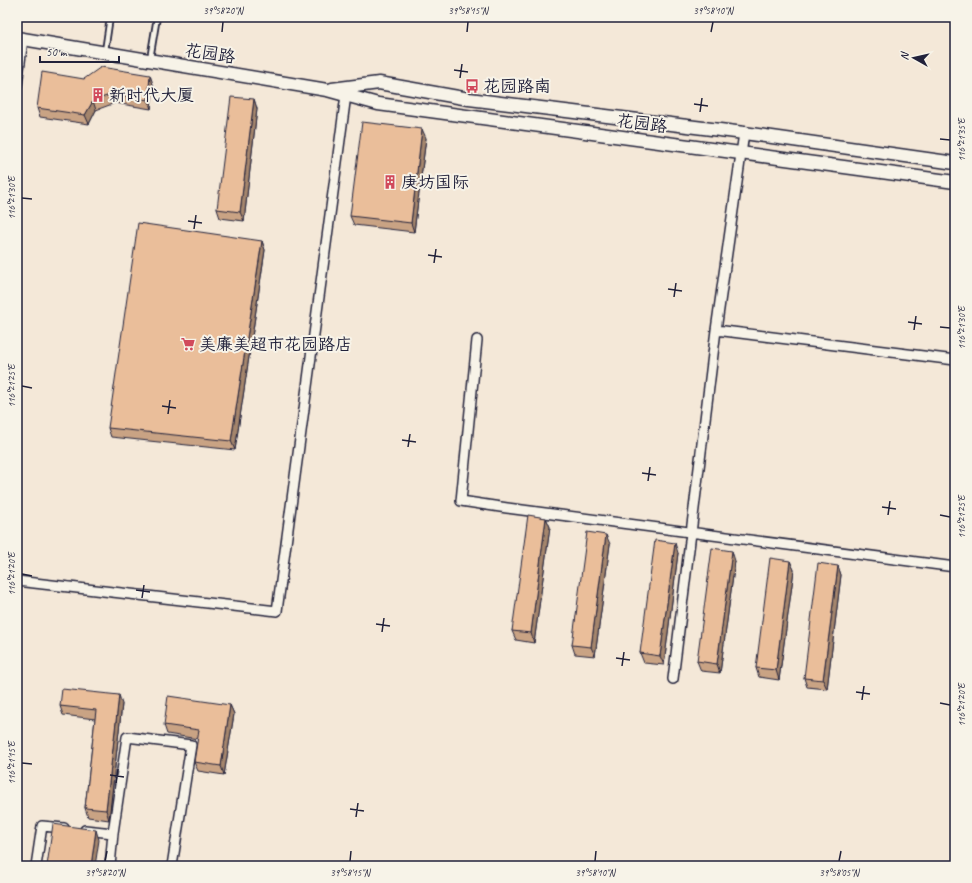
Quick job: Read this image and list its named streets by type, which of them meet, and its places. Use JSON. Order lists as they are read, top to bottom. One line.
{"streets":{"street":["花园路"]},"places":{"bus stop":["花园路南"],"building":["新时代大厦","庚坊国际"],"supermarket":["美廉美超市花园路店"]},"scale_bar":"50 m","north":"left","coordinates":["39°58'20\"N","39°58'15\"N","39°58'10\"N","116°21'35\"E","116°21'30\"E","116°21'25\"E","116°21'20\"E","116°21'15\"E","39°58'05\"N"]}
